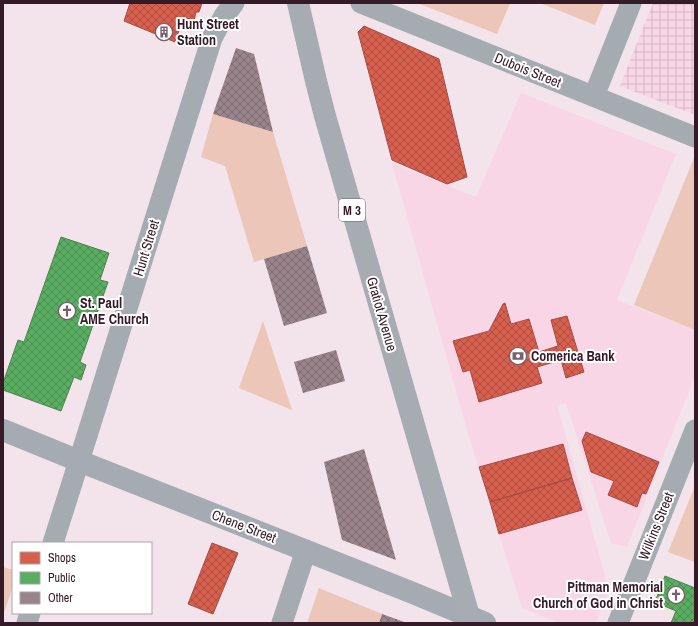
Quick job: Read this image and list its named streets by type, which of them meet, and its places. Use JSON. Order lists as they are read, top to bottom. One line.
{"streets":{"main road":["M 3","Gratiot Avenue"],"street":["Dubois Street","Hunt Street","Chene Street","Wilkins Street"]},"crossings":[["Hunt Street","Chene Street"],["Gratiot Avenue","Chene Street"]],"places":{"building":["Hunt Street Station"],"church":["St. Paul AME Church","Pittman Memorial Church of God in Christ"],"bank":["Comerica Bank"]},"legend":["Shops","Public","Other"]}
